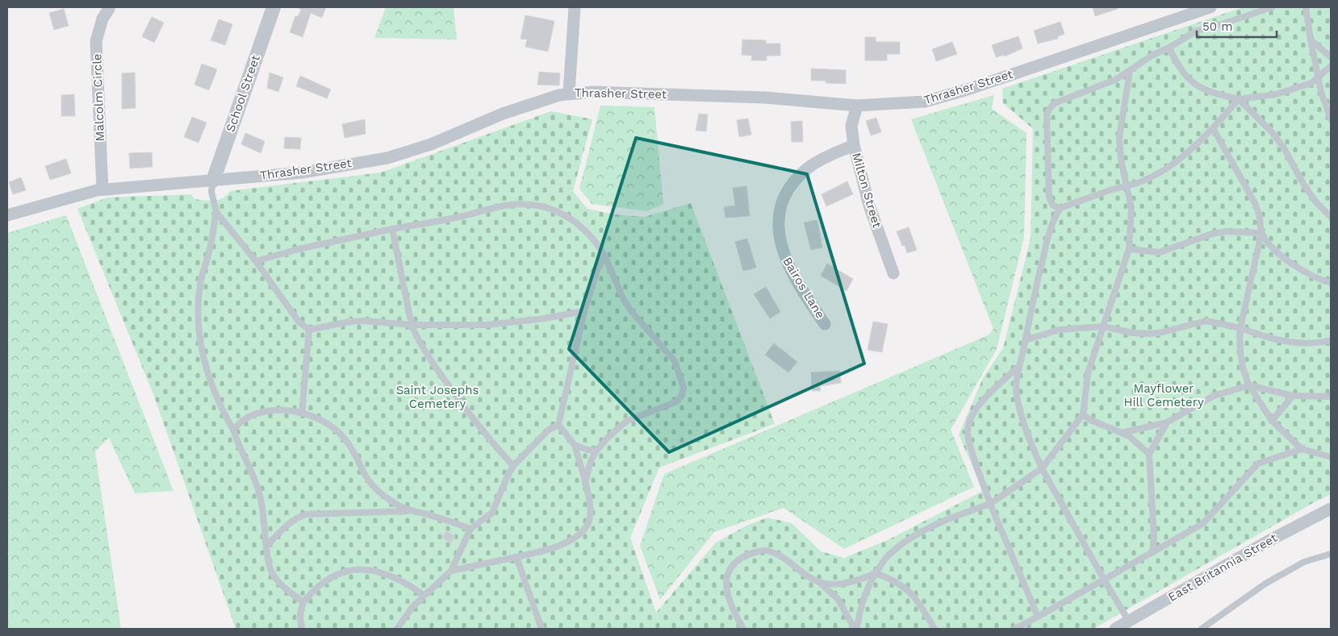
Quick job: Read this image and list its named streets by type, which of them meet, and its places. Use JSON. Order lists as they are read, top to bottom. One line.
{"streets":{"street":["Thrasher Street","School Street","Malcolm Circle","Milton Street","Bairos Lane","East Britannia Street"]},"crossings":[["Thrasher Street","School Street"],["Thrasher Street","Malcolm Circle"],["Thrasher Street","Milton Street"],["Milton Street","Bairos Lane"]],"parks":["Mayflower Hill Cemetery","Saint Josephs Cemetery"],"scale_bar":"50 m"}
